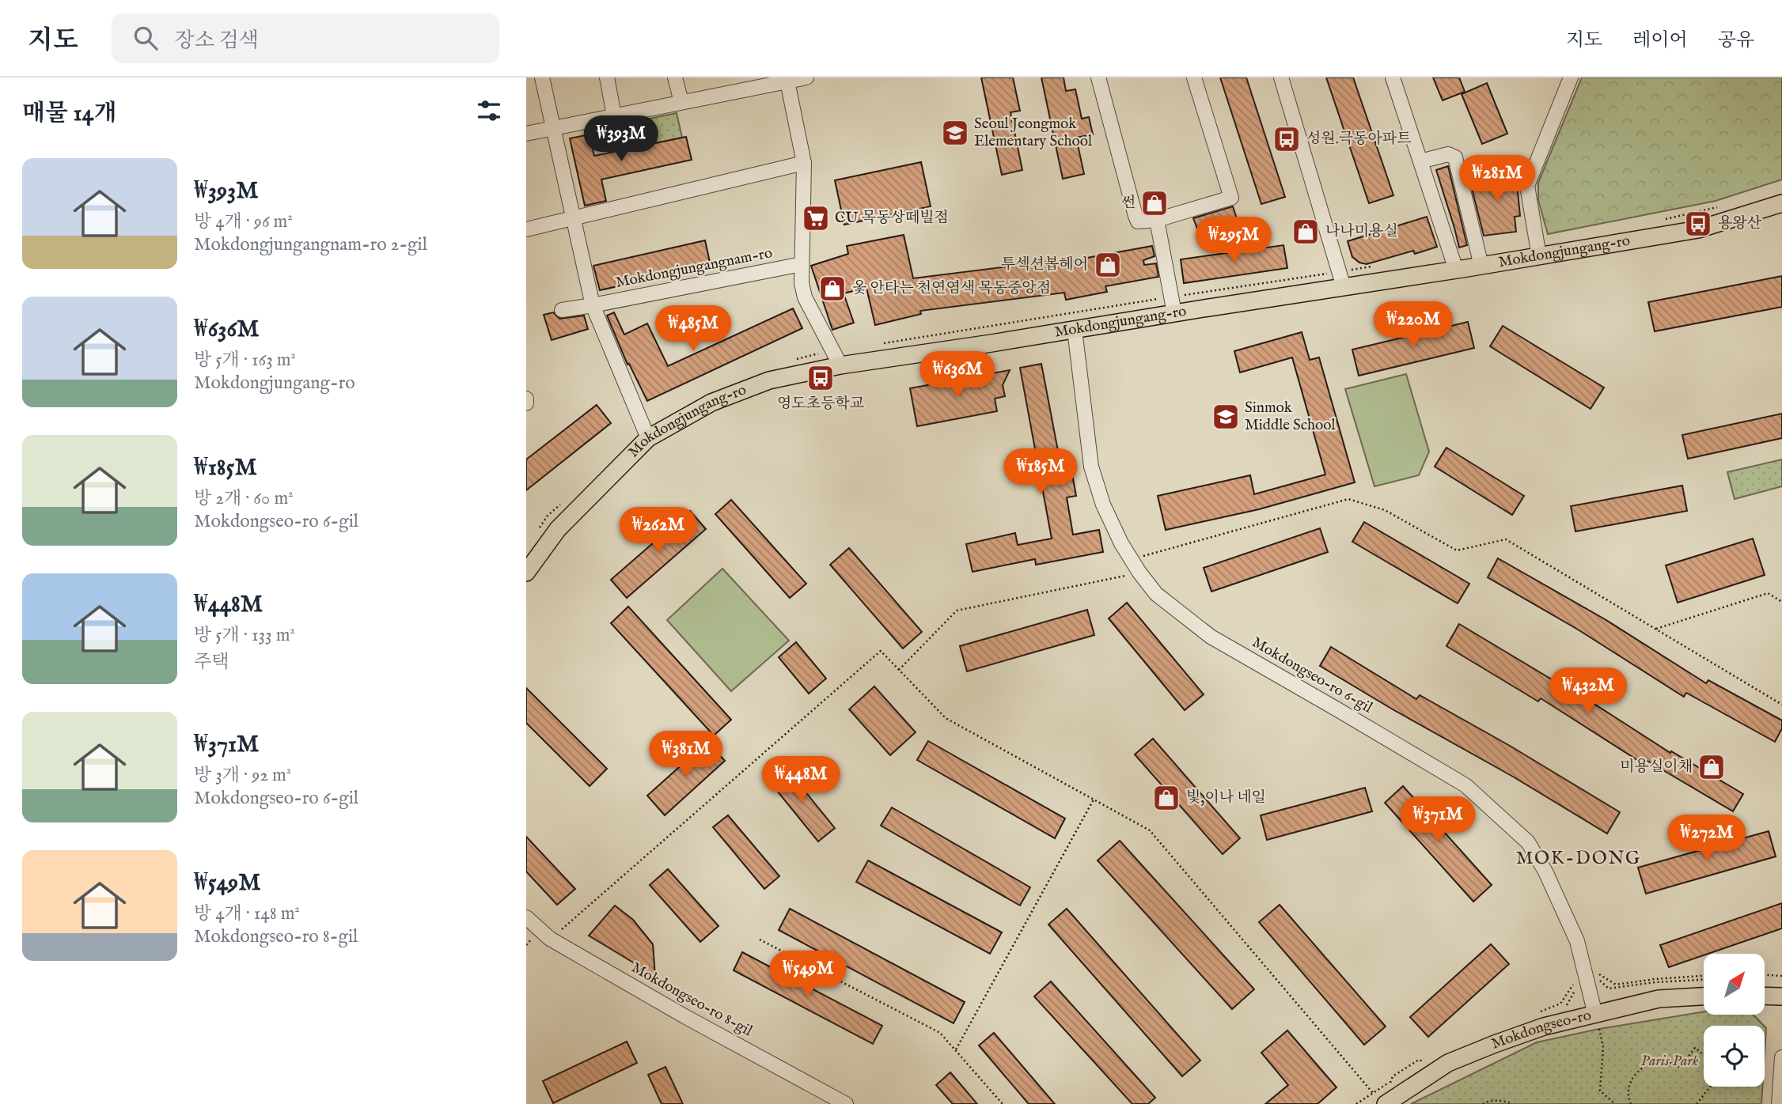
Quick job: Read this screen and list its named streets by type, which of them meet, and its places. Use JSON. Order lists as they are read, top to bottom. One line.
{"streets":{"main road":["Mokdongjungang-ro","Mokdongseo-ro"],"street":["Mokdongjungangnam-ro","Mokdongseo-ro 6-gil","Mokdongseo-ro 8-gil"]},"crossings":[["Mokdongjungang-ro","Mokdongseo-ro 6-gil"],["Mokdongseo-ro 6-gil","Mokdongseo-ro"]],"districts":["MOK-DONG"],"parks":["Paris Park"],"places":{"school or university":["Seoul Jeongmok Elementary School","Sinmok Middle School"],"bus stop":["성원.극동아파트","용왕산","영도초등학교"],"shop":["썬","나나미용실","투섹션봅헤어","옻 안타는 천연염색 목동중앙점","미용실이채","빛,이나 네일"],"supermarket":["CU 목동상떼빌점"]},"north":"top right","page":{"header":"지도","search":"장소 검색","nav":["지도","레이어","공유"],"heading":"매물 14개","price":["₩393M","₩281M","₩295M","₩220M","₩485M","₩636M","₩185M","₩262M","₩432M","₩381M","₩448M","₩371M","₩272M","₩549M"],"list":[{"name":"₩393M","note":"방 4개 · 96 m² · Mokdongjungangnam-ro 2-gil"},{"name":"₩636M","note":"방 5개 · 163 m² · Mokdongjungang-ro"},{"name":"₩185M","note":"방 2개 · 60 m² · Mokdongseo-ro 6-gil"},{"name":"₩448M","note":"방 5개 · 133 m² · 주택"},{"name":"₩371M","note":"방 3개 · 92 m² · Mokdongseo-ro 6-gil"},{"name":"₩549M","note":"방 4개 · 148 m² · Mokdongseo-ro 8-gil"}]}}
